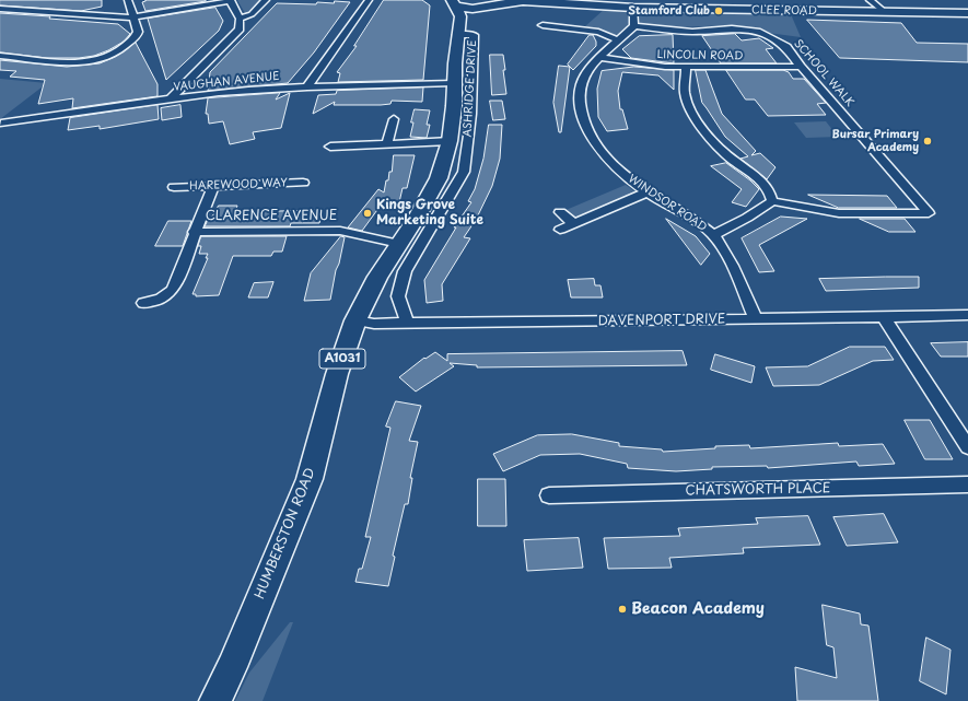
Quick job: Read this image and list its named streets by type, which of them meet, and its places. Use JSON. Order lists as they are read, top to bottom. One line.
{"streets":{"main road":["CLEE ROAD","A1031","HUMBERSTON ROAD"],"street":["LINCOLN ROAD","SCHOOL WALK","VAUGHAN AVENUE","ASHRIDGE DRIVE","HAREWOOD WAY","WINDSOR ROAD","CLARENCE AVENUE","DAVENPORT DRIVE","CHATSWORTH PLACE"]},"crossings":[["CLEE ROAD","ASHRIDGE DRIVE"],["CLEE ROAD","HUMBERSTON ROAD"],["LINCOLN ROAD","SCHOOL WALK"],["LINCOLN ROAD","WINDSOR ROAD"],["SCHOOL WALK","WINDSOR ROAD"],["VAUGHAN AVENUE","HUMBERSTON ROAD"],["ASHRIDGE DRIVE","DAVENPORT DRIVE"],["ASHRIDGE DRIVE","HUMBERSTON ROAD"],["WINDSOR ROAD","DAVENPORT DRIVE"],["CLARENCE AVENUE","HUMBERSTON ROAD"],["DAVENPORT DRIVE","HUMBERSTON ROAD"]],"places":["Stamford Club","Bursar Primary Academy","Kings Grove Marketing Suite","Beacon Academy"]}
